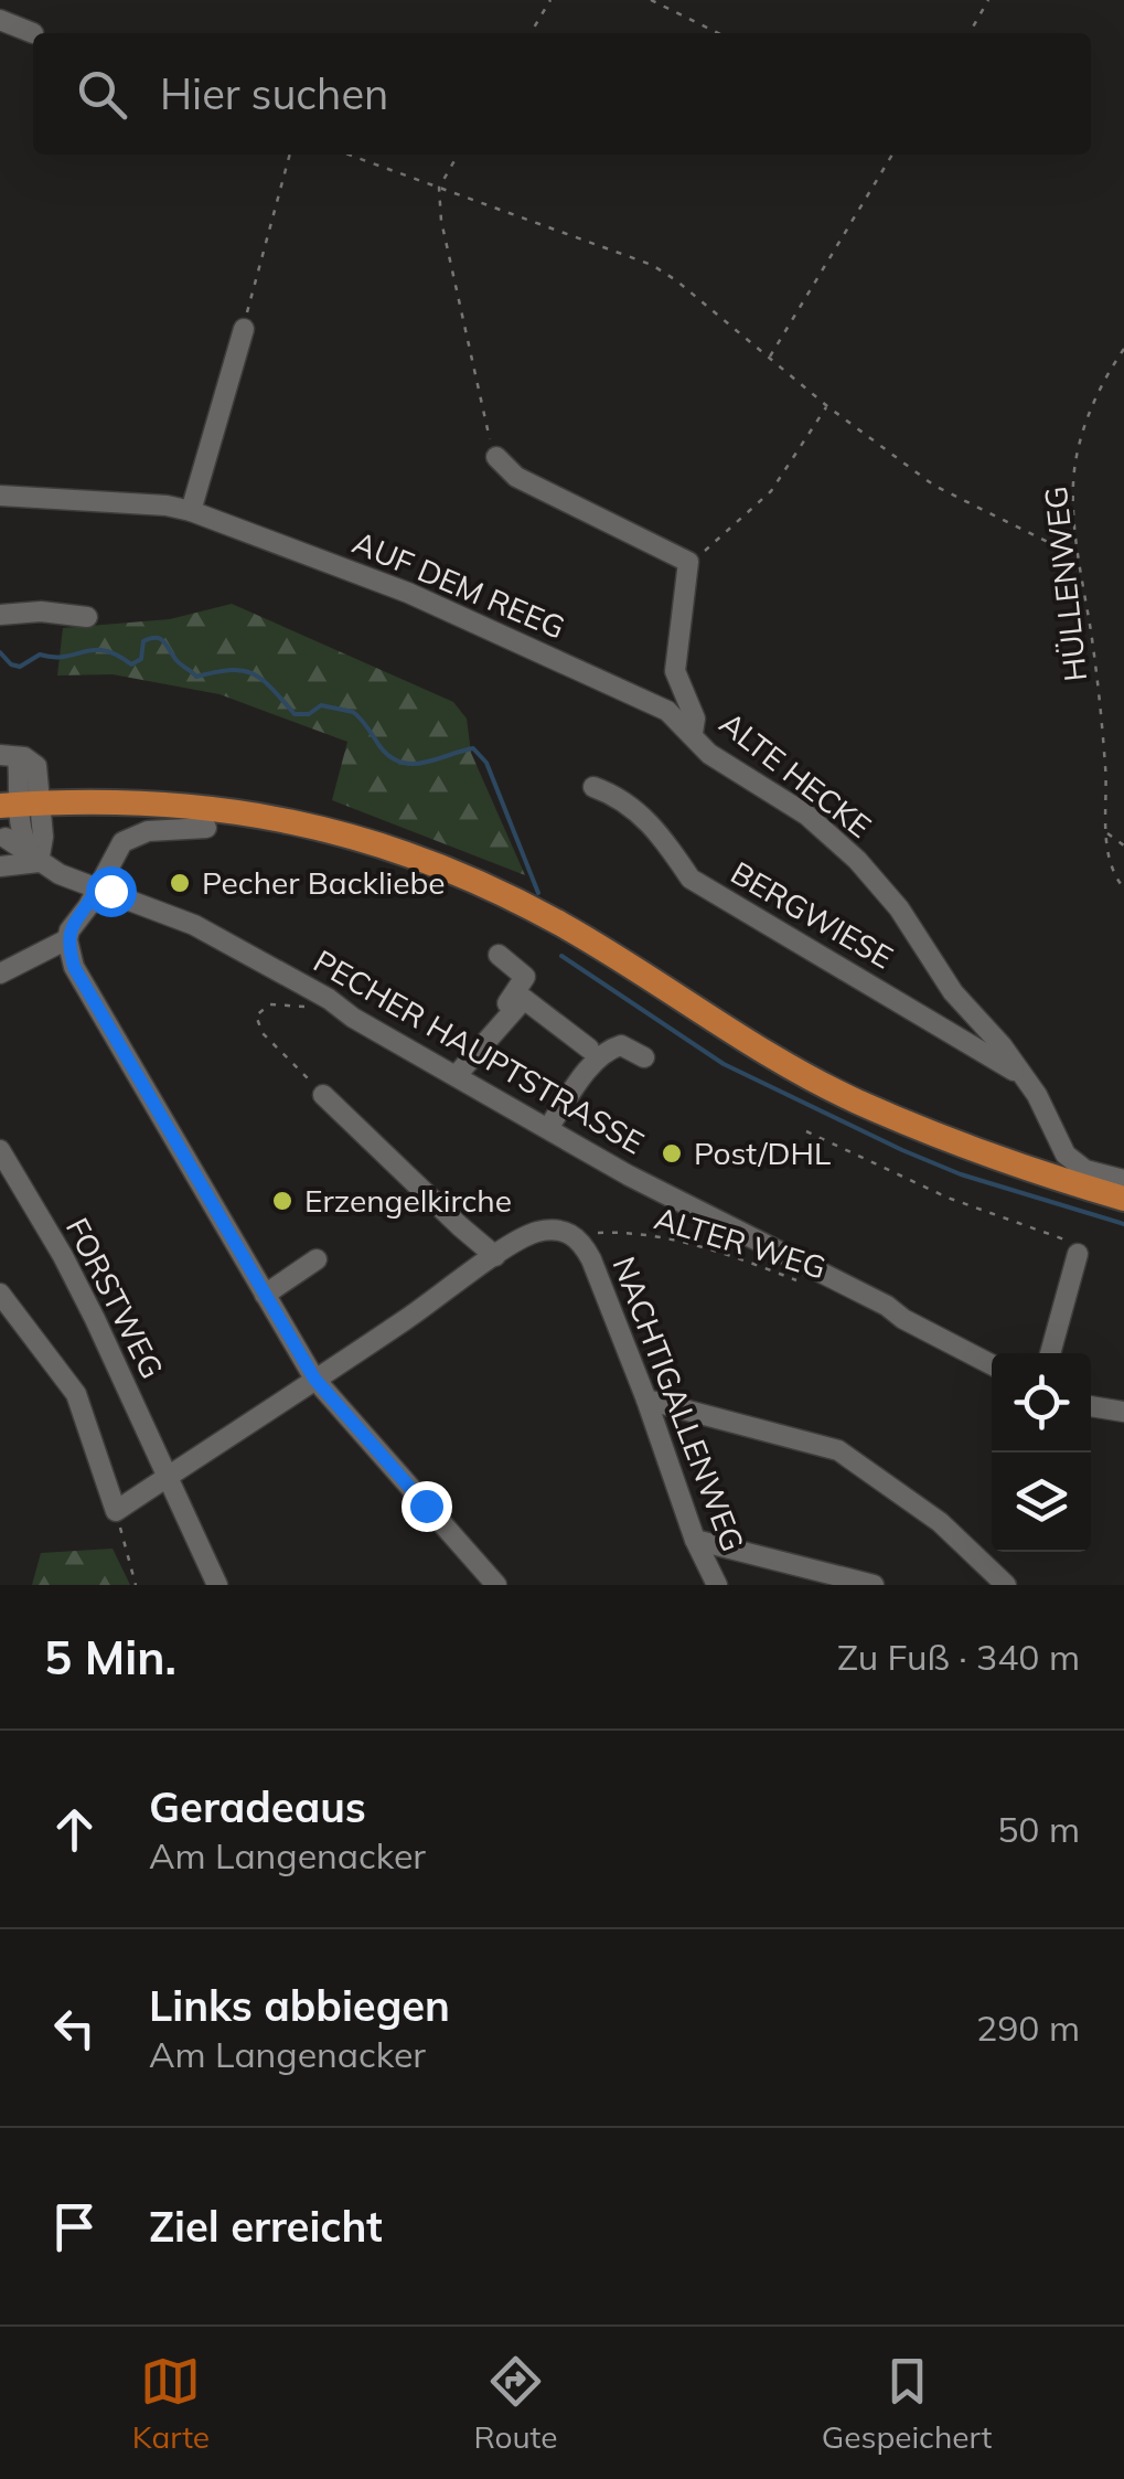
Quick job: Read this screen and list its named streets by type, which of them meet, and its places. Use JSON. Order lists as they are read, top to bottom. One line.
{"streets":{"street":["AUF DEM REEG","ALTE HECKE","BERGWIESE","PECHER HAUPTSTRASSE","FORSTWEG","NACHTIGALLENWEG"],"path":["HÜLLENWEG","ALTER WEG"]},"crossings":[["AUF DEM REEG","ALTE HECKE"],["ALTE HECKE","BERGWIESE"],["ALTER WEG","NACHTIGALLENWEG"]],"places":["Pecher Backliebe","Post/DHL","Erzengelkirche"],"page":{"search":"Hier suchen","heading":["5 Min.","Zu Fuß · 340 m"],"list":[["Geradeaus","Am Langenacker","50 m"],["Links abbiegen","Am Langenacker","290 m"],"Ziel erreicht"],"nav":["Karte","Route","Gespeichert"]}}
